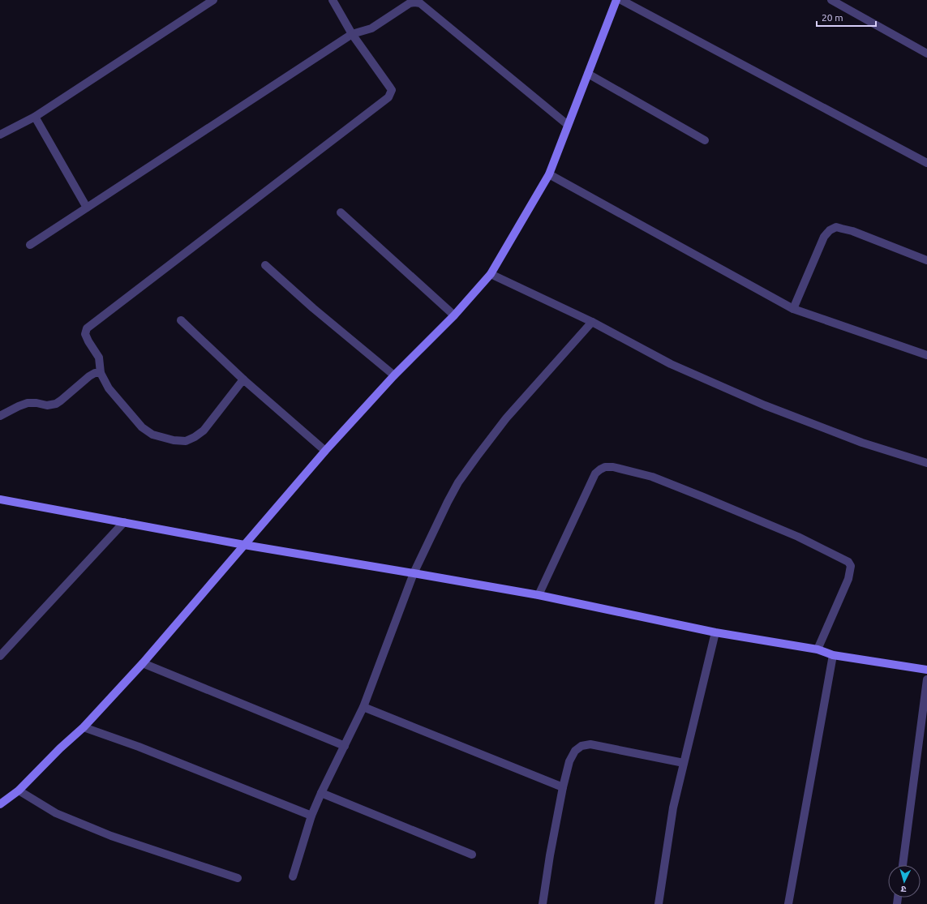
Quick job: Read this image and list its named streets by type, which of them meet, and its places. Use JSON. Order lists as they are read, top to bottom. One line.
{"scale_bar":"20 m","north":"bottom"}
